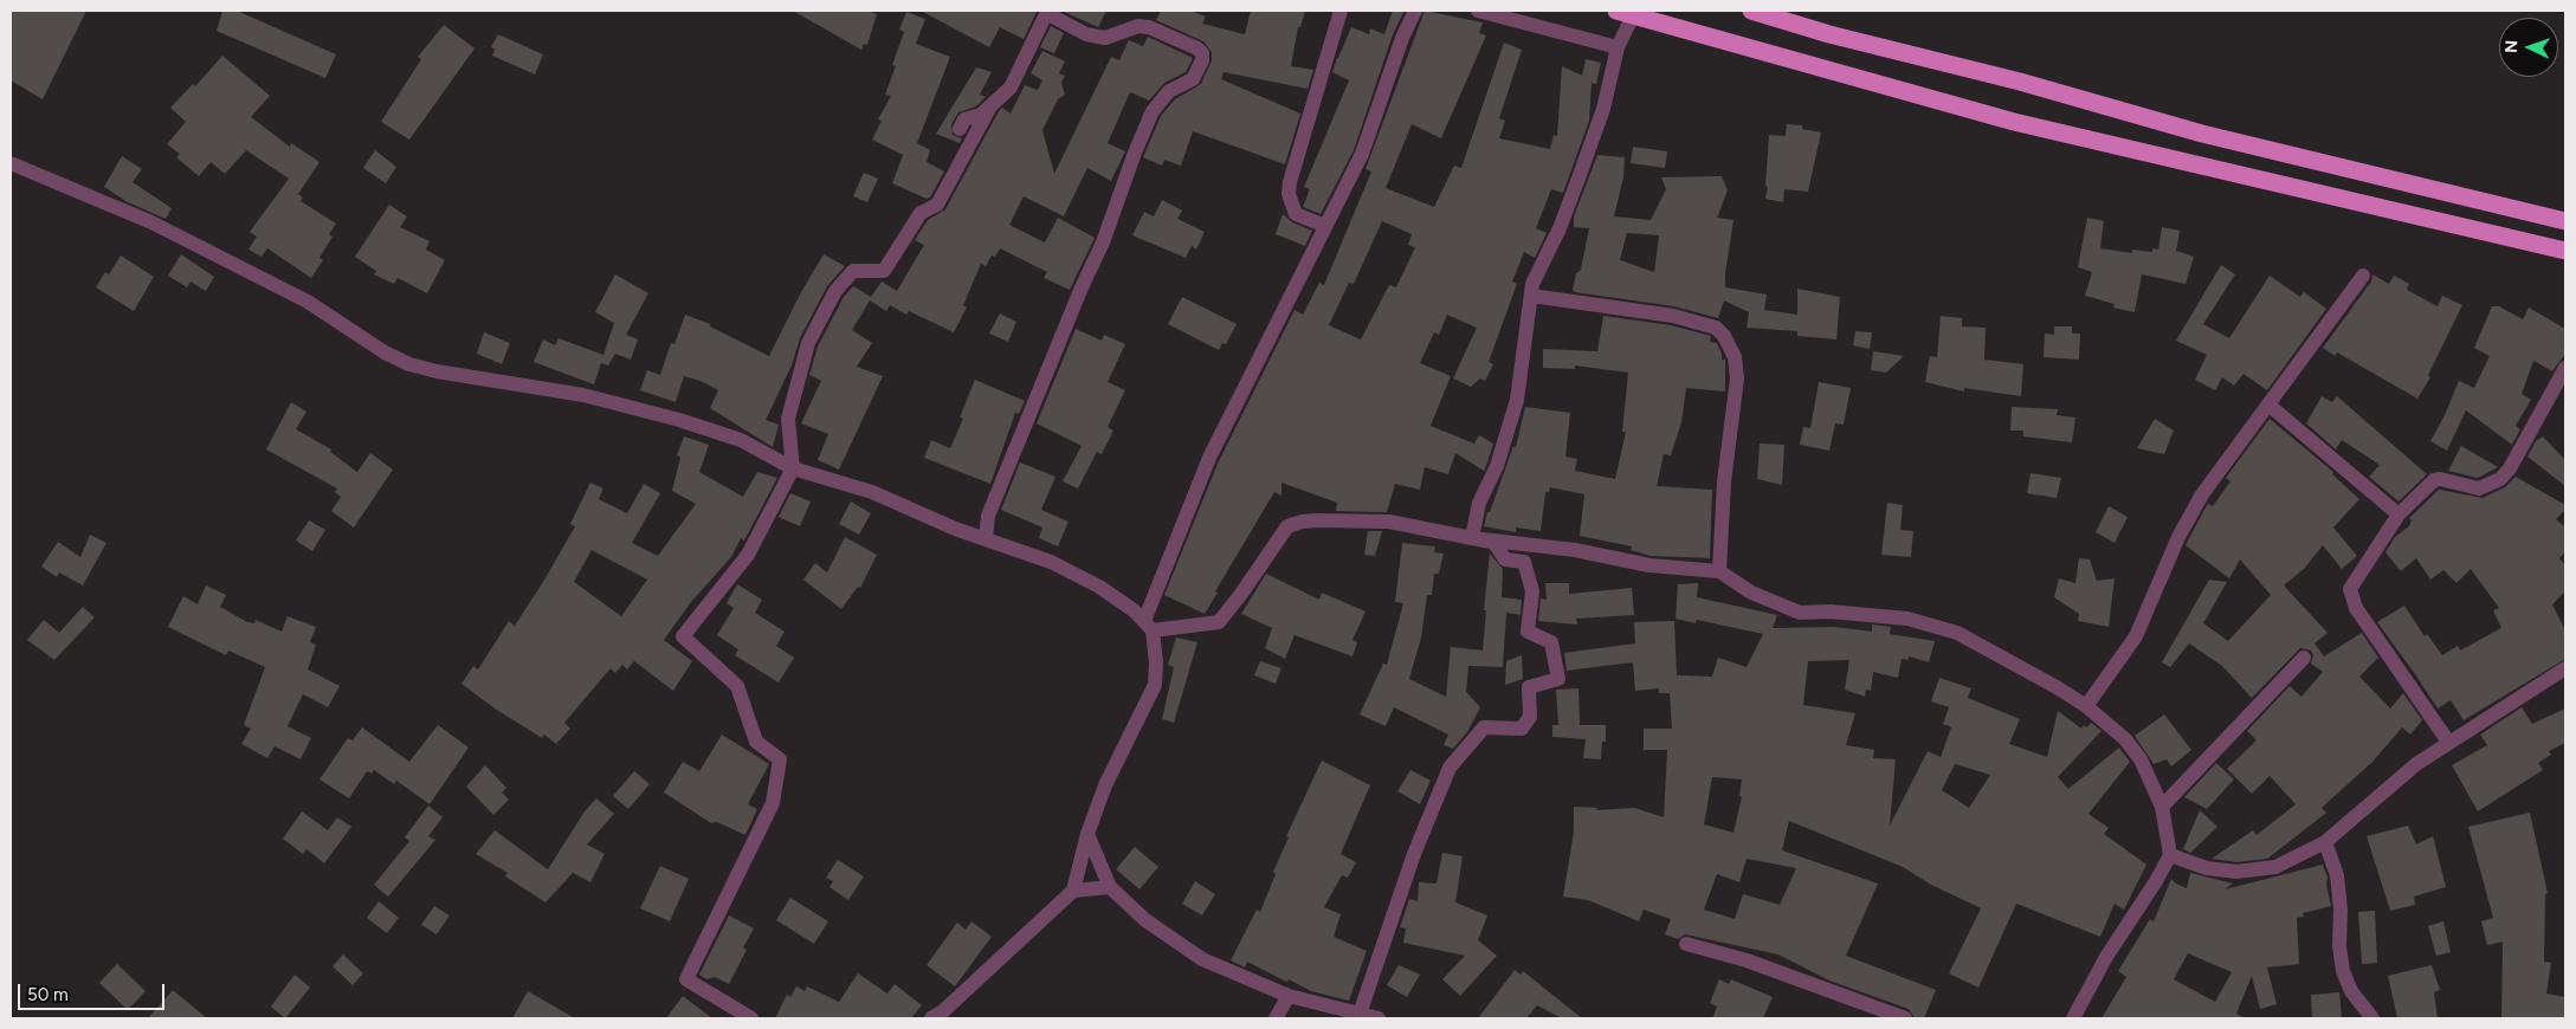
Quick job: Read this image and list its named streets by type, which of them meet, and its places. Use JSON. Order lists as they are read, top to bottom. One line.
{"scale_bar":"50 m","north":"left"}
